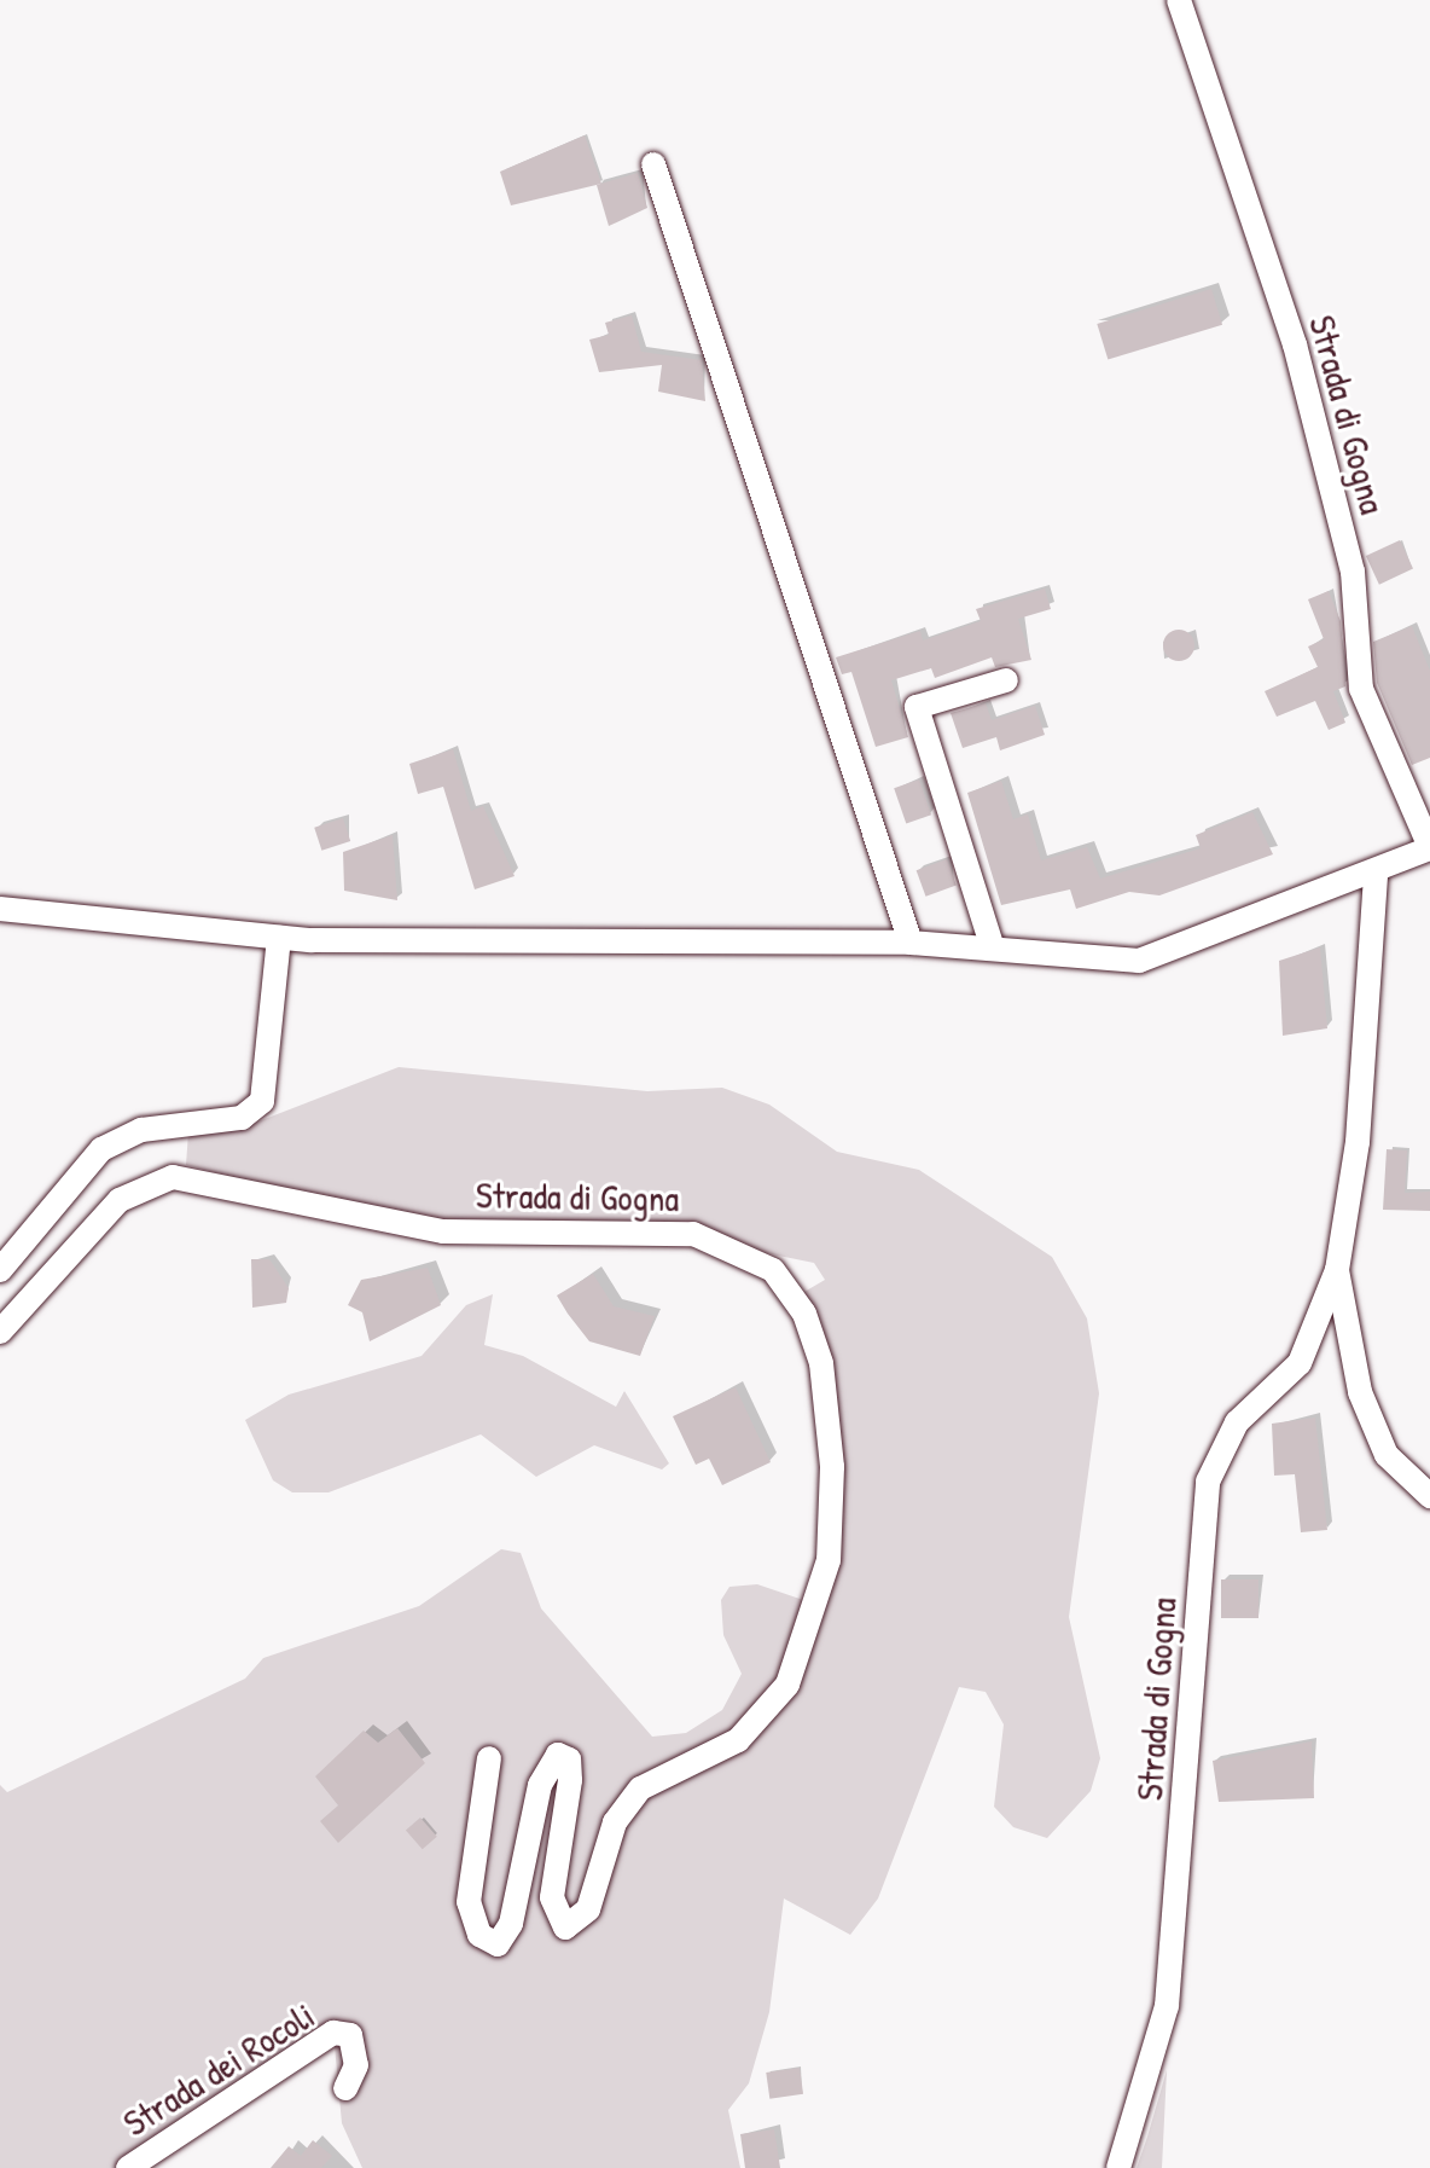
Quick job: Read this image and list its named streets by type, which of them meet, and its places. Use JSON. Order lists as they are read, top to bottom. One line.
{"streets":{"street":["Strada di Gogna","Strada dei Rocoli"]}}
